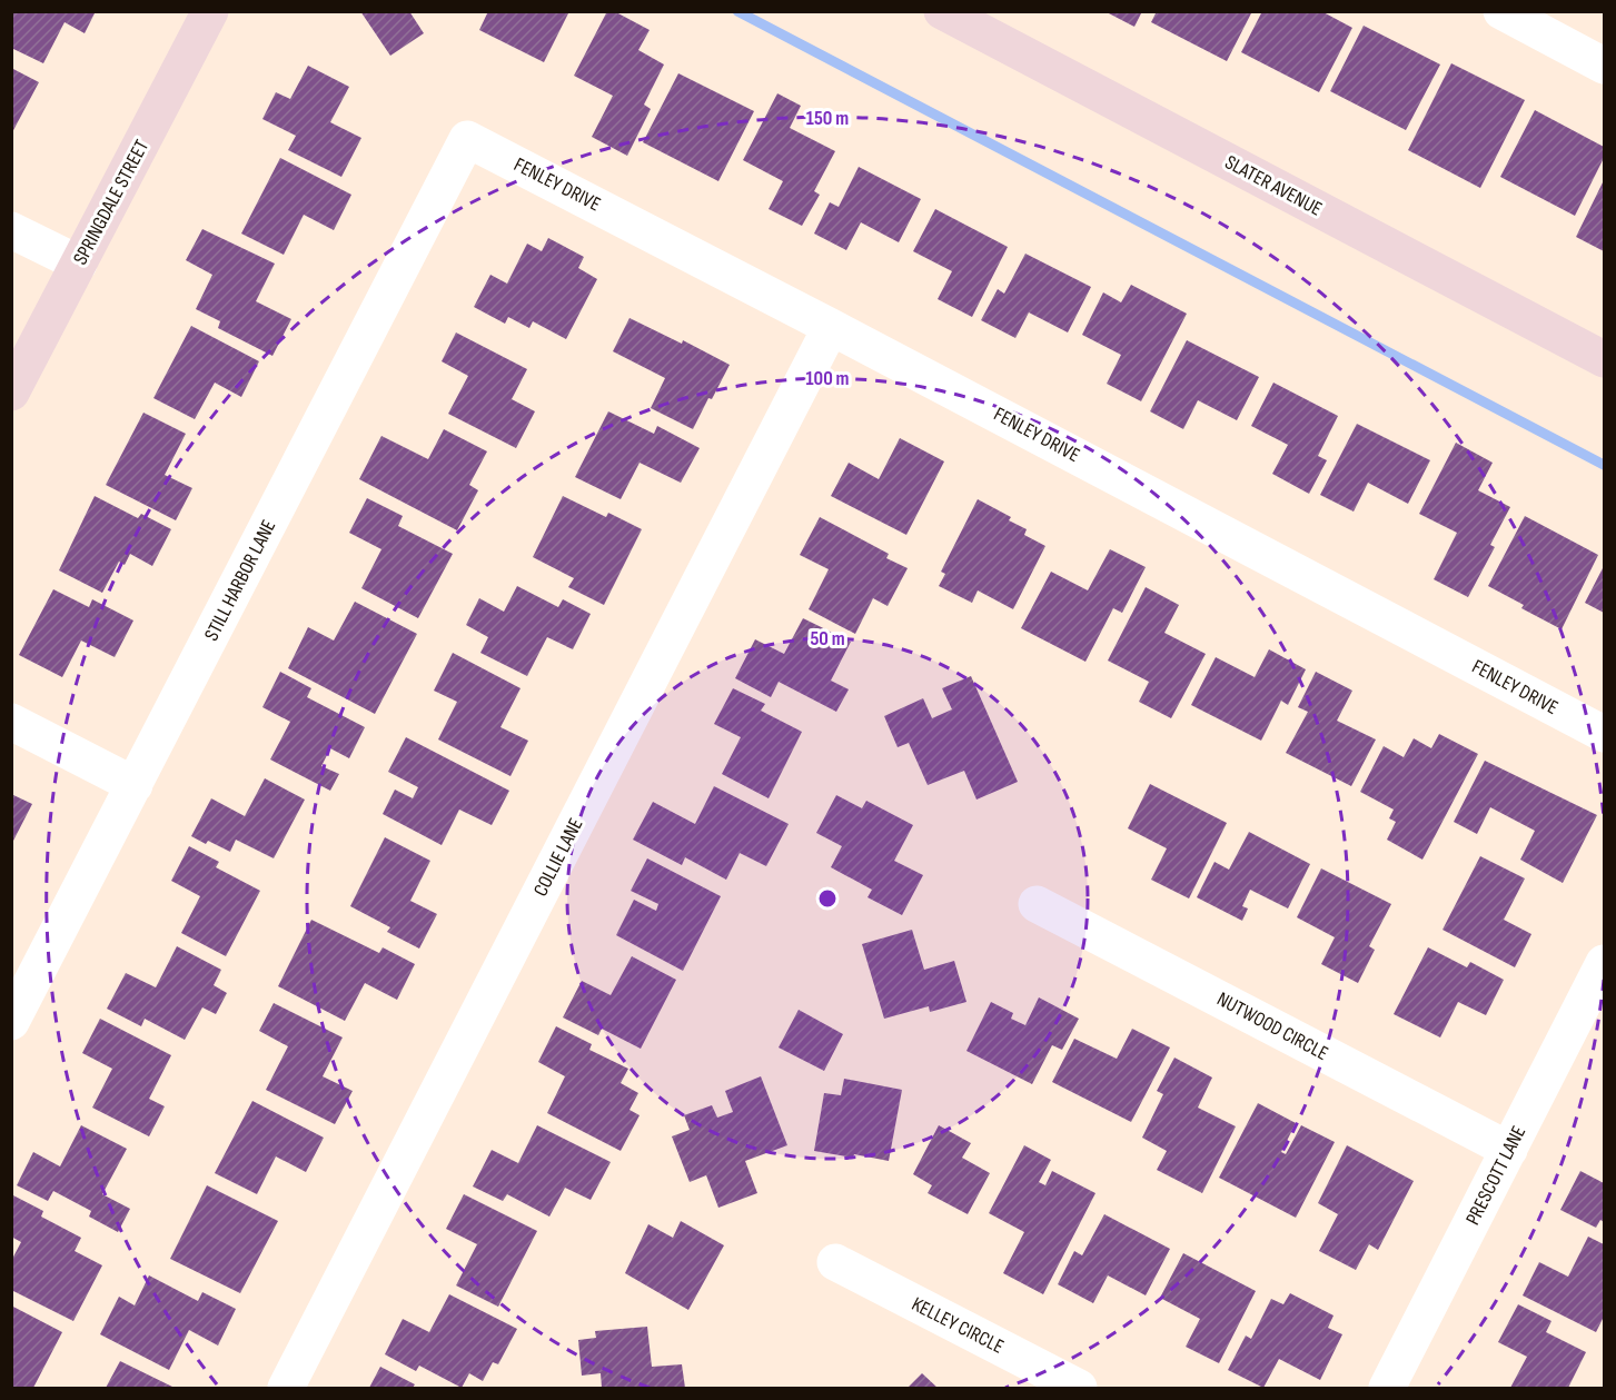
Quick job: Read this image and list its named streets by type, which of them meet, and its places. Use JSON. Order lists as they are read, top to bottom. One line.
{"streets":{"street":["FENLEY DRIVE","SLATER AVENUE","SPRINGDALE STREET","STILL HARBOR LANE","COLLIE LANE","NUTWOOD CIRCLE","PRESCOTT LANE","KELLEY CIRCLE"]},"crossings":[["FENLEY DRIVE","STILL HARBOR LANE"],["FENLEY DRIVE","COLLIE LANE"],["NUTWOOD CIRCLE","PRESCOTT LANE"]],"rings":["150 m","100 m","50 m"]}
